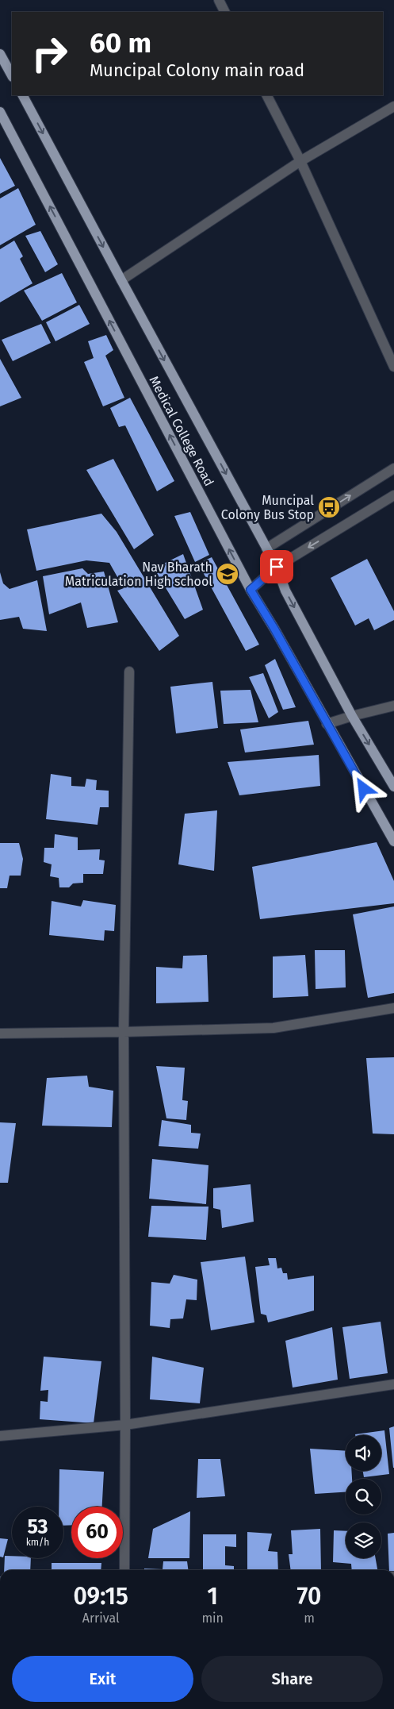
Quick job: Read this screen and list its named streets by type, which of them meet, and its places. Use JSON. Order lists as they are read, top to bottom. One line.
{"streets":{"main road":["Medical College Road"]},"places":{"bus stop":["Muncipal Colony Bus Stop"],"school or university":["Nav Bharath Matriculation High school"]},"page":{"turn":["60 m","Muncipal Colony main road"],"speed":"53 km/h","limit":"60","eta":["09:15","Arrival","1","min","70","m"],"buttons":["Exit","Share"]}}
